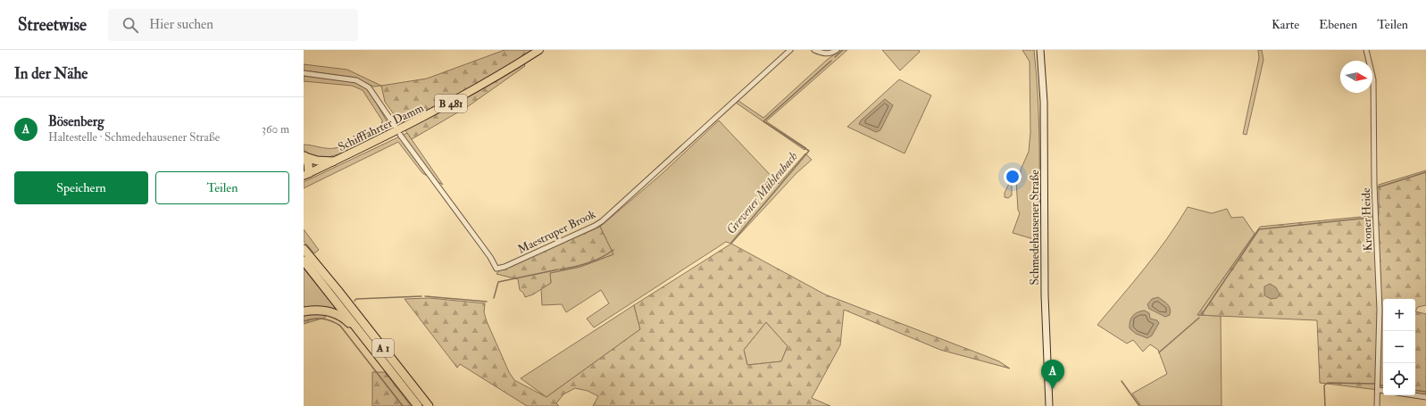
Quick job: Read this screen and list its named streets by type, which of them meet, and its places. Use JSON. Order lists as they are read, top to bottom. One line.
{"streets":{"highway":["A 1"],"main road":["B 481","Schifffahrter Damm","Schmedehausener Straße"],"street":["Kroner Heide","Maestruper Brook"]},"water":["Grevener Mühlenbach"],"north":"right","page":{"header":"Streetwise","search":"Hier suchen","nav":["Karte","Ebenen","Teilen"],"heading":"In der Nähe","list":[{"mark":"A","name":"Bösenberg","note":"Haltestelle · Schmedehausener Straße","value":"360 m"}],"buttons":["Speichern","Teilen"],"map_buttons":["+","−"],"pins":"A"}}
